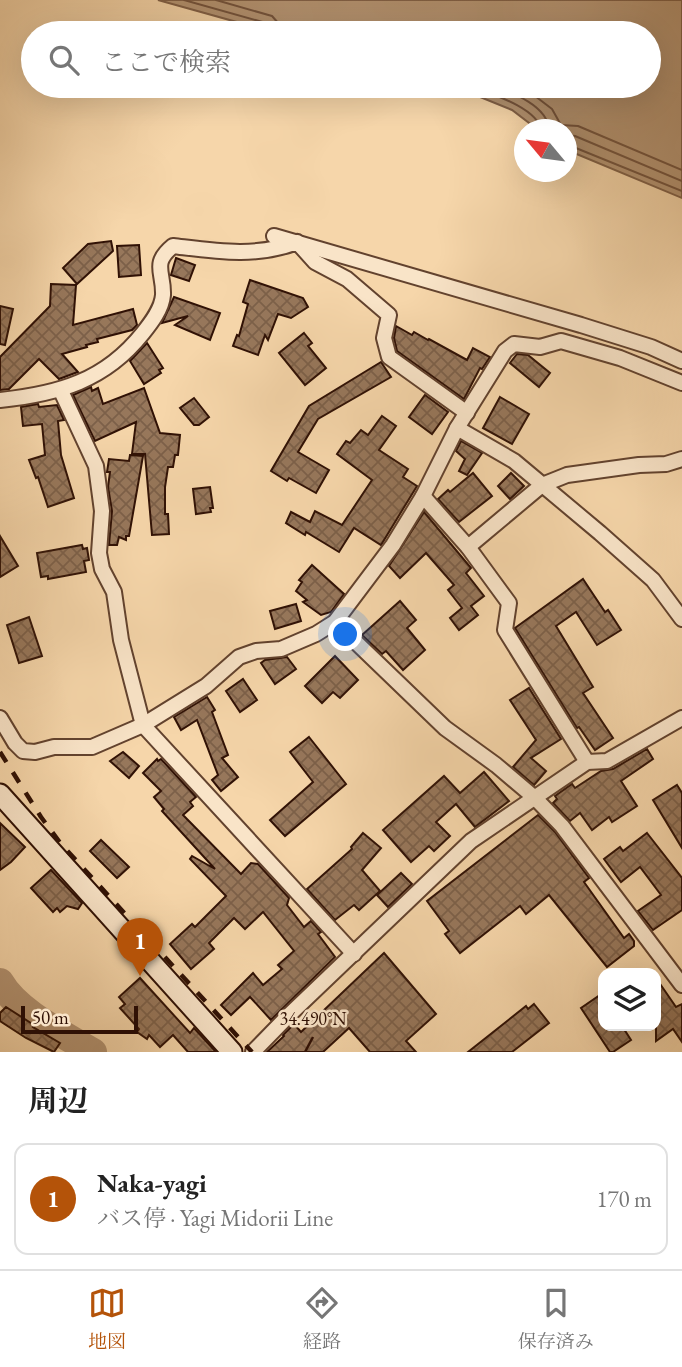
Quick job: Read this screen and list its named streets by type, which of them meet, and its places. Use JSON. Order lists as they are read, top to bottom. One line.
{"scale_bar":"50 m","north":"top left","page":{"search":"ここで検索","pins":"1","scale":"50 m","heading":"周辺","list":[{"mark":"1","name":"Naka-yagi","note":"バス停 · Yagi Midorii Line","value":"170 m"}],"nav":["地図","経路","保存済み"]},"coordinates":["34.490°N"]}
